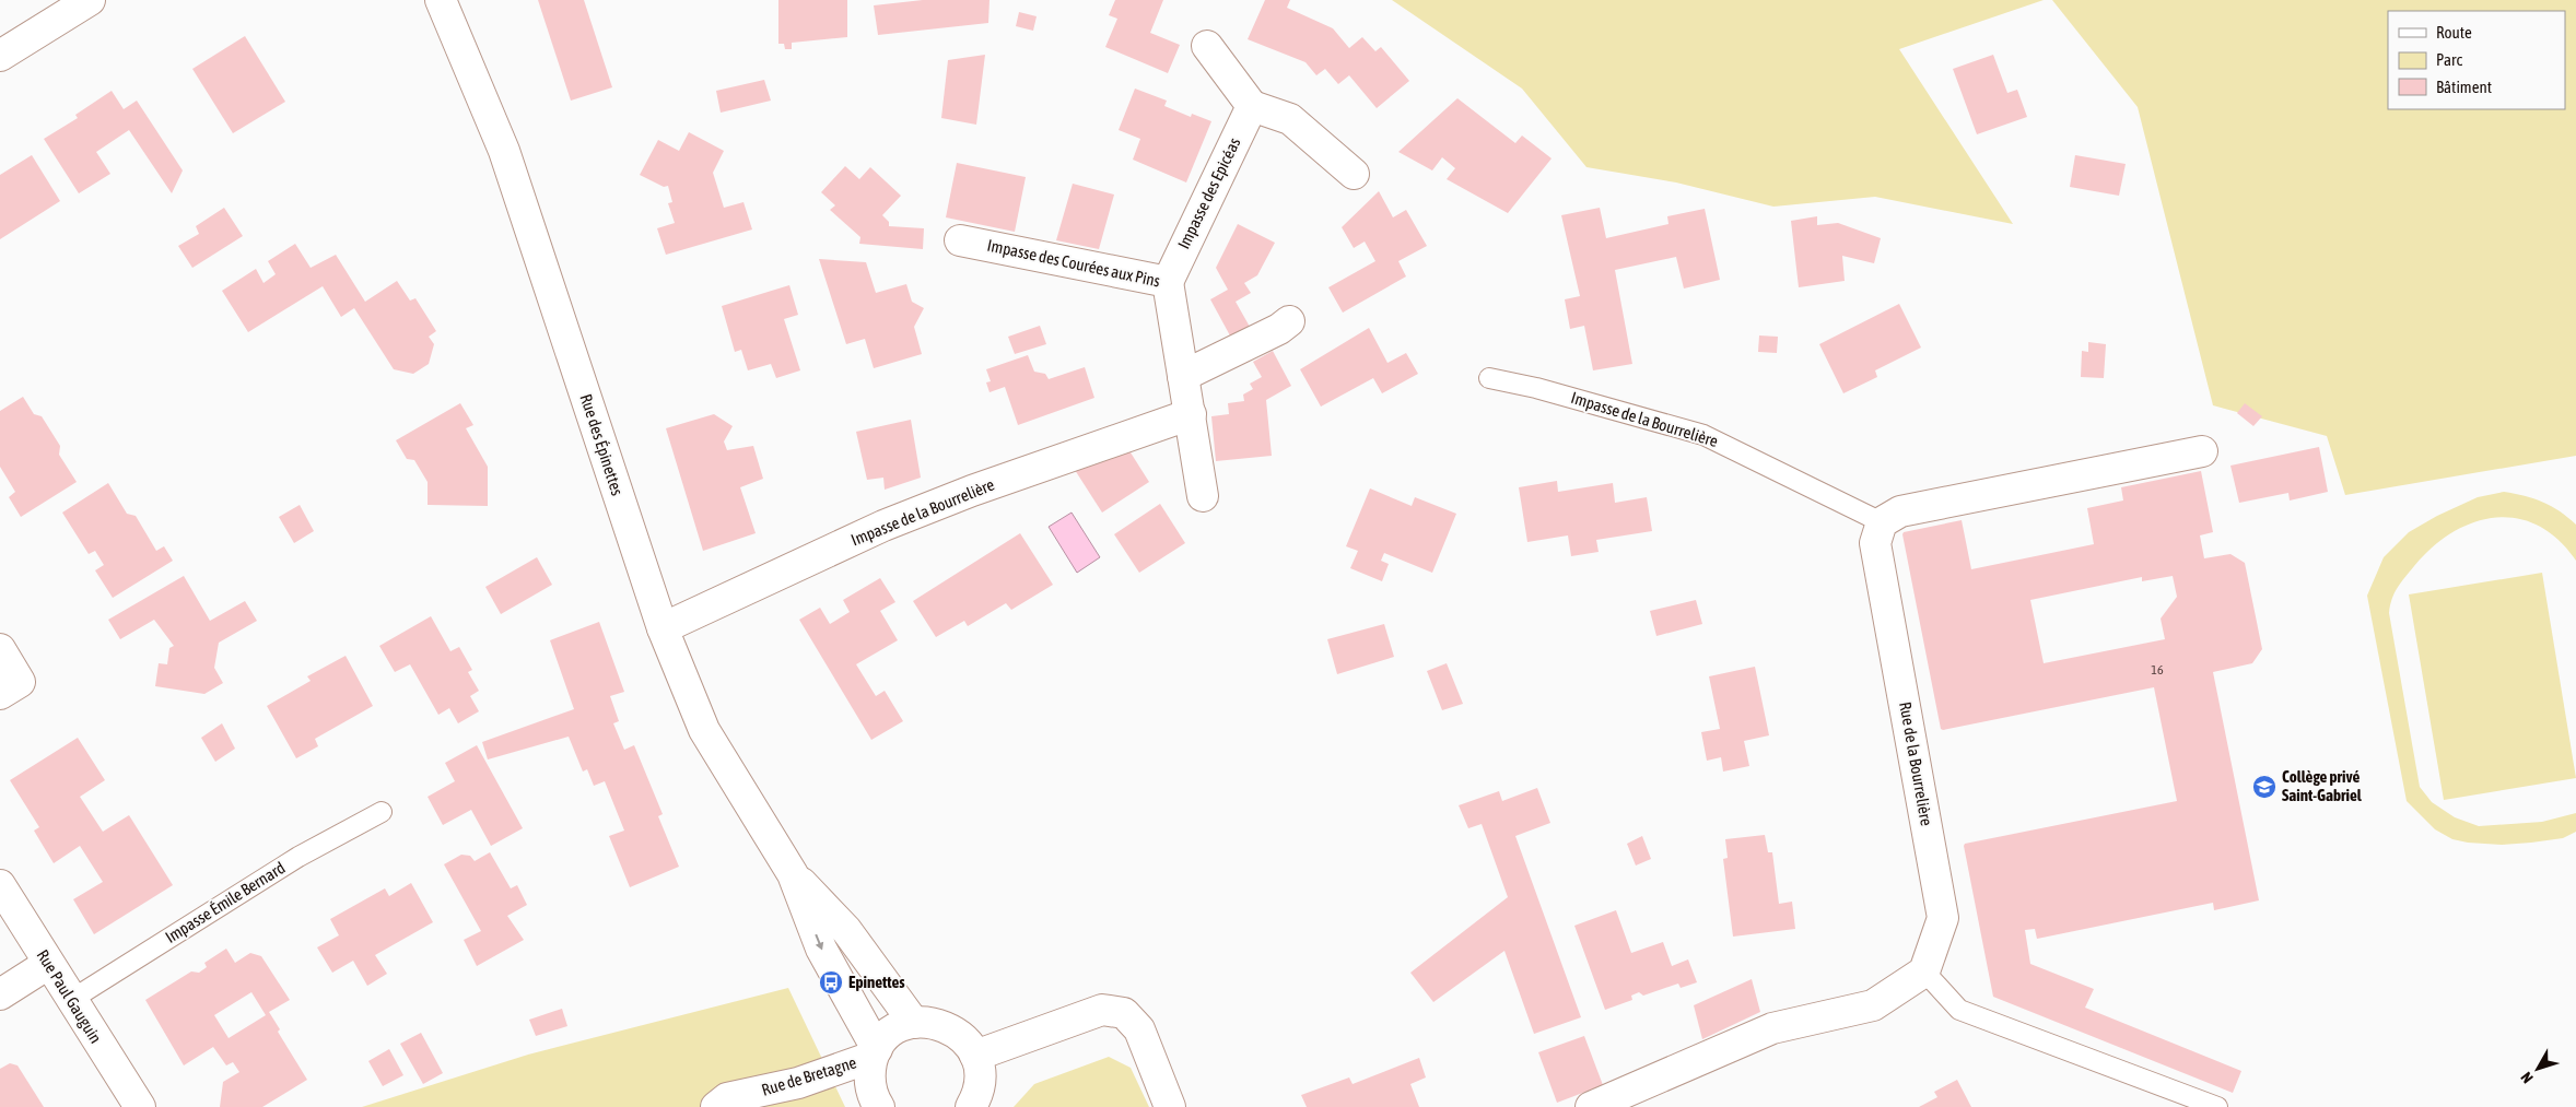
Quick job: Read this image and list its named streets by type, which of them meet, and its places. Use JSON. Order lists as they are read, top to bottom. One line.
{"streets":{"street":["Impasse des Epicéas","Impasse des Courées aux Pins","Impasse de la Bourrelière","Rue des Épinettes","Rue de la Bourrelière","Rue Paul Gauguin","Rue de Bretagne"],"lane":["Impasse Émile Bernard"]},"crossings":[["Impasse des Epicéas","Impasse des Courées aux Pins"],["Impasse des Courées aux Pins","Impasse de la Bourrelière"],["Impasse de la Bourrelière","Rue des Épinettes"],["Impasse de la Bourrelière","Rue de la Bourrelière"],["Rue des Épinettes","Rue de Bretagne"],["Impasse Émile Bernard","Rue Paul Gauguin"]],"places":{"school or university":["Collège privé Saint-Gabriel"],"bus stop":["Epinettes"]},"house_numbers":["16"],"legend":["Route","Parc","Bâtiment"],"north":"bottom left"}
